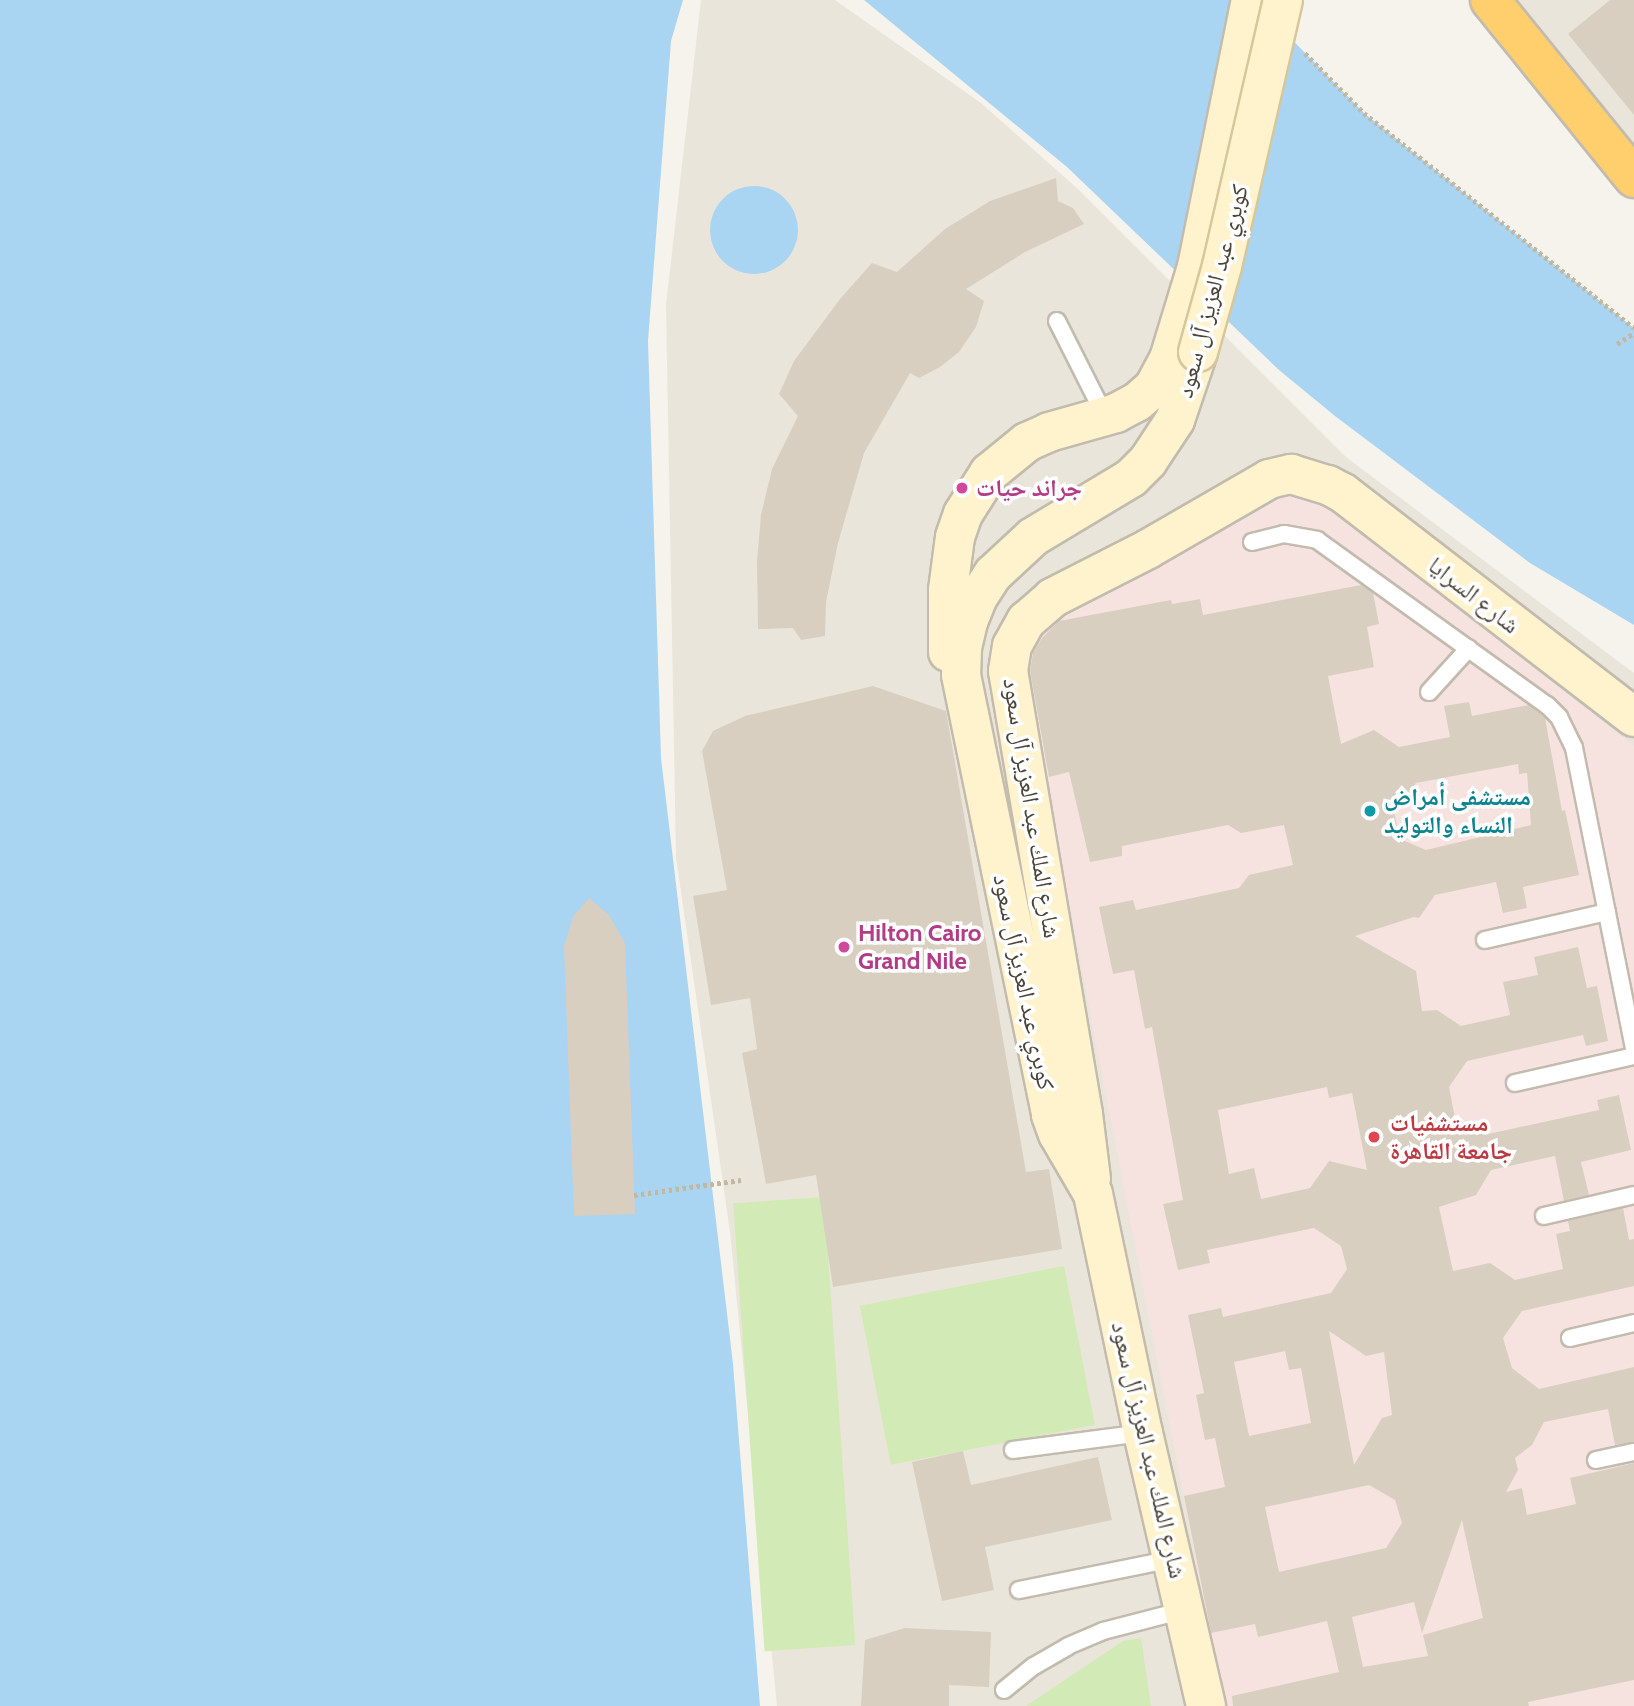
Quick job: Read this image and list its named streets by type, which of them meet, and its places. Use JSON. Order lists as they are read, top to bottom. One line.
{"streets":{"main road":["كوبري عبد العزيز آل سعود","شارع السرايا","شارع الملك عبد العزيز آل سعود"]},"crossings":[["كوبري عبد العزيز آل سعود","شارع الملك عبد العزيز آل سعود"],["شارع السرايا","شارع الملك عبد العزيز آل سعود"]],"places":["جراند حيات","مستشفى أمراض النساء والتوليد","Hilton Cairo Grand Nile","مستشفيات جامعة القاهرة"]}
